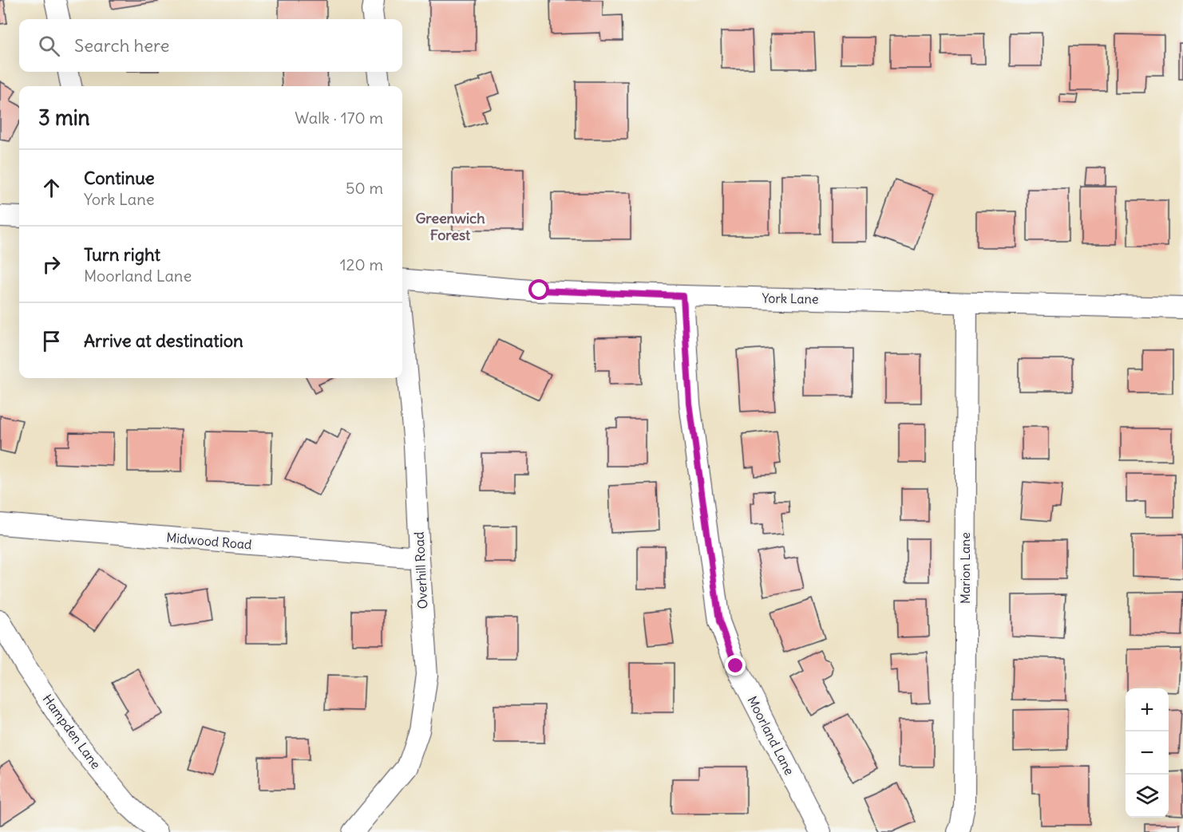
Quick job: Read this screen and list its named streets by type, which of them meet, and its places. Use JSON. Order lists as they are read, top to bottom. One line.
{"streets":{"street":["York Lane","Midwood Road","Marion Lane","Overhill Road","Hampden Lane","Moorland Lane"]},"crossings":[["York Lane","Marion Lane"],["York Lane","Moorland Lane"],["Midwood Road","Overhill Road"]],"districts":["Greenwich Forest"],"page":{"search":"Search here","heading":["3 min","Walk · 170 m"],"list":[["Continue","York Lane","50 m"],["Turn right","Moorland Lane","120 m"],"Arrive at destination"],"map_buttons":["+","−"]}}
